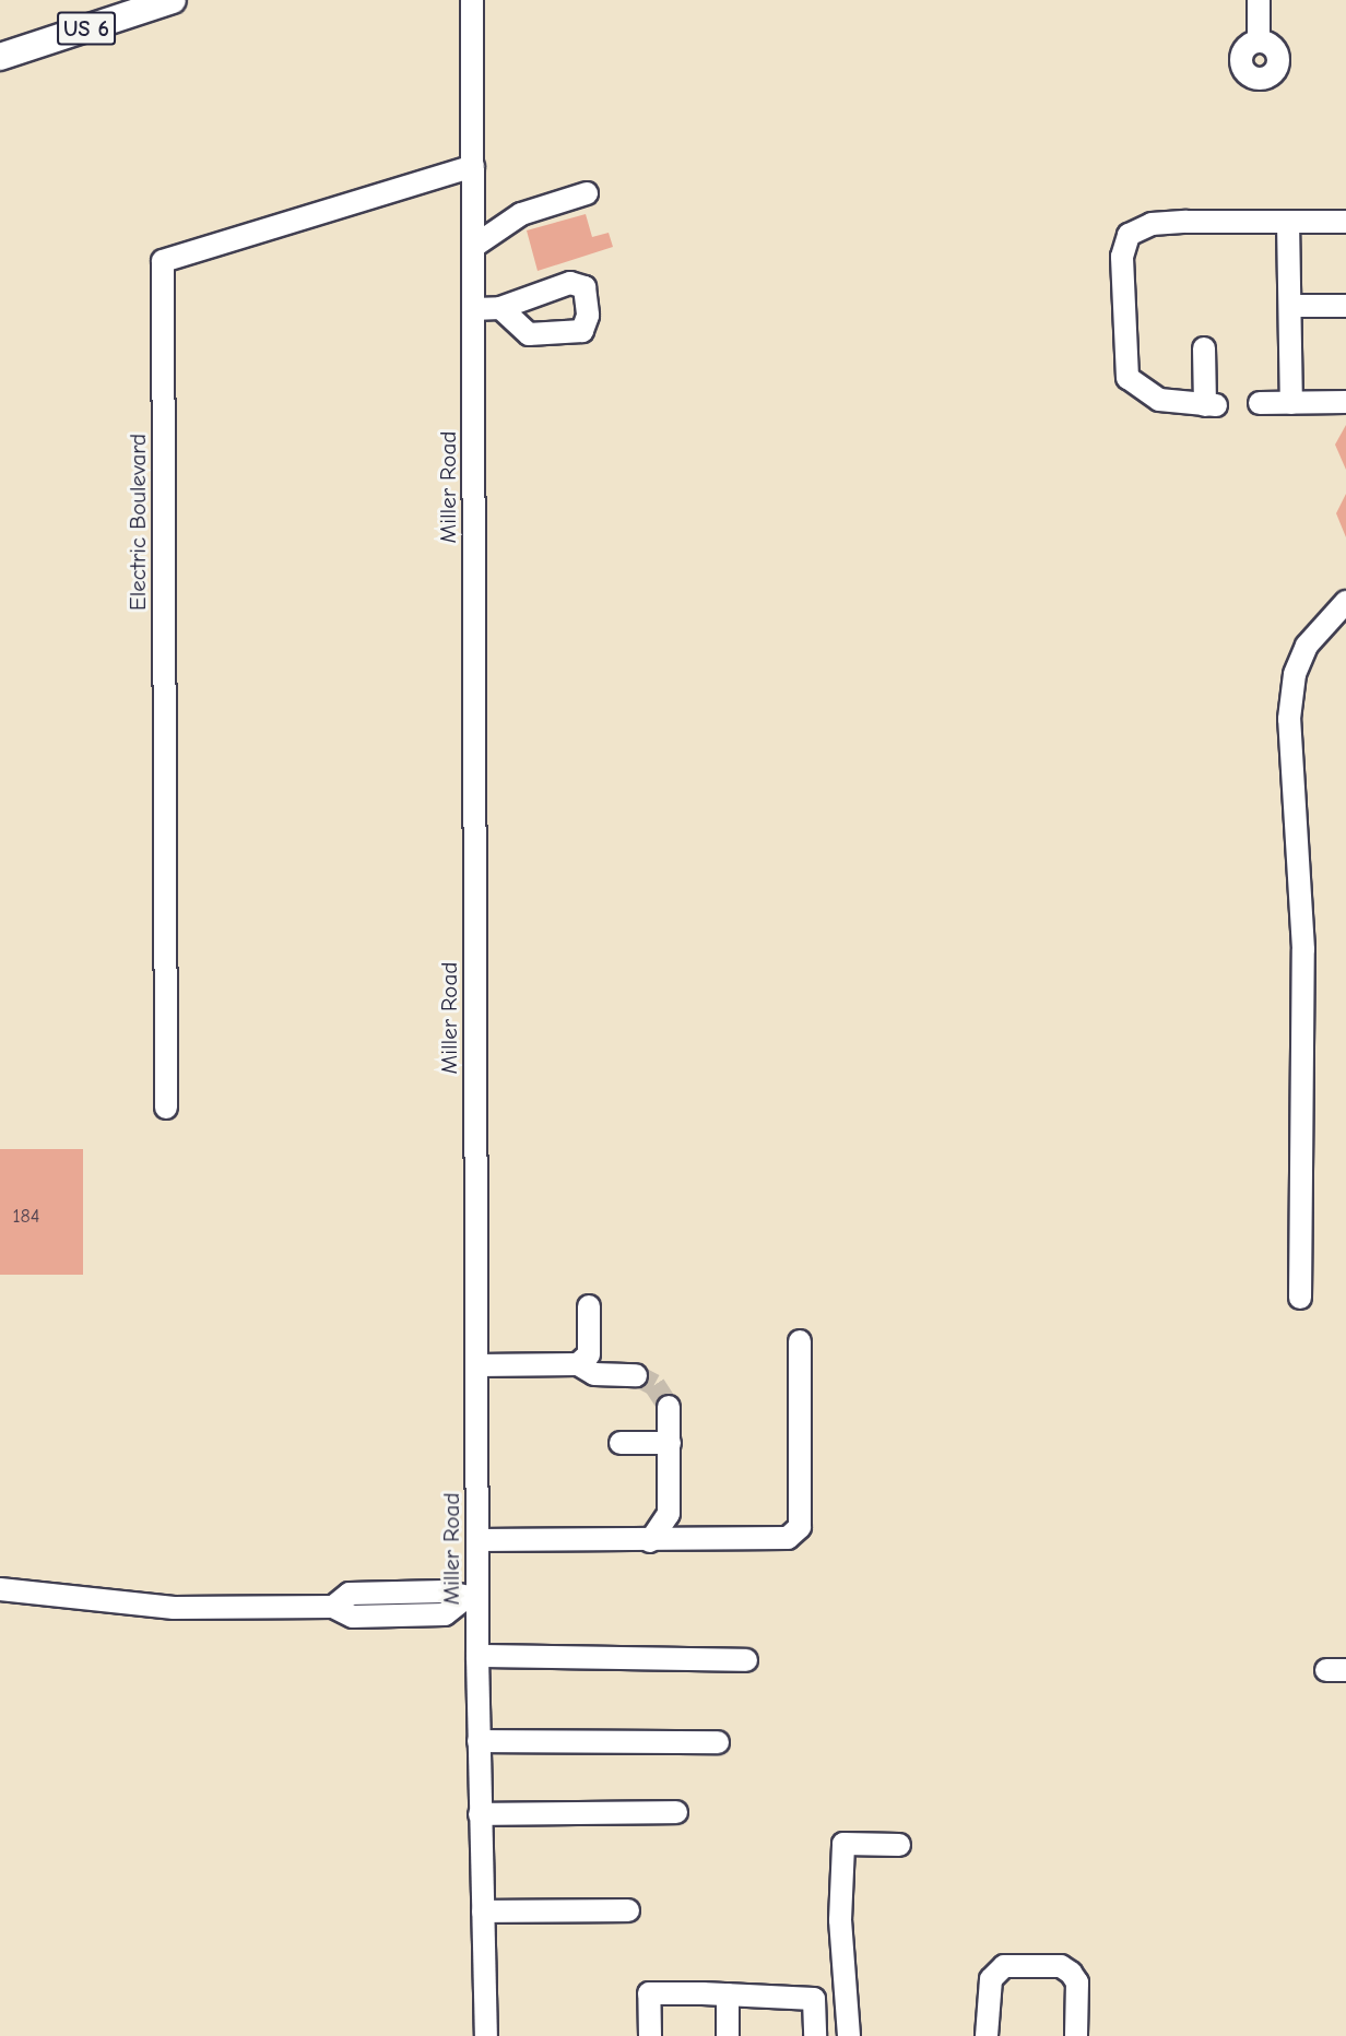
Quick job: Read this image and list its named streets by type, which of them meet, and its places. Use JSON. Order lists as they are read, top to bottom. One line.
{"streets":{"main road":["US 6"],"street":["Miller Road","Electric Boulevard"]},"crossings":[["Miller Road","Electric Boulevard"]],"house_numbers":["184"]}
